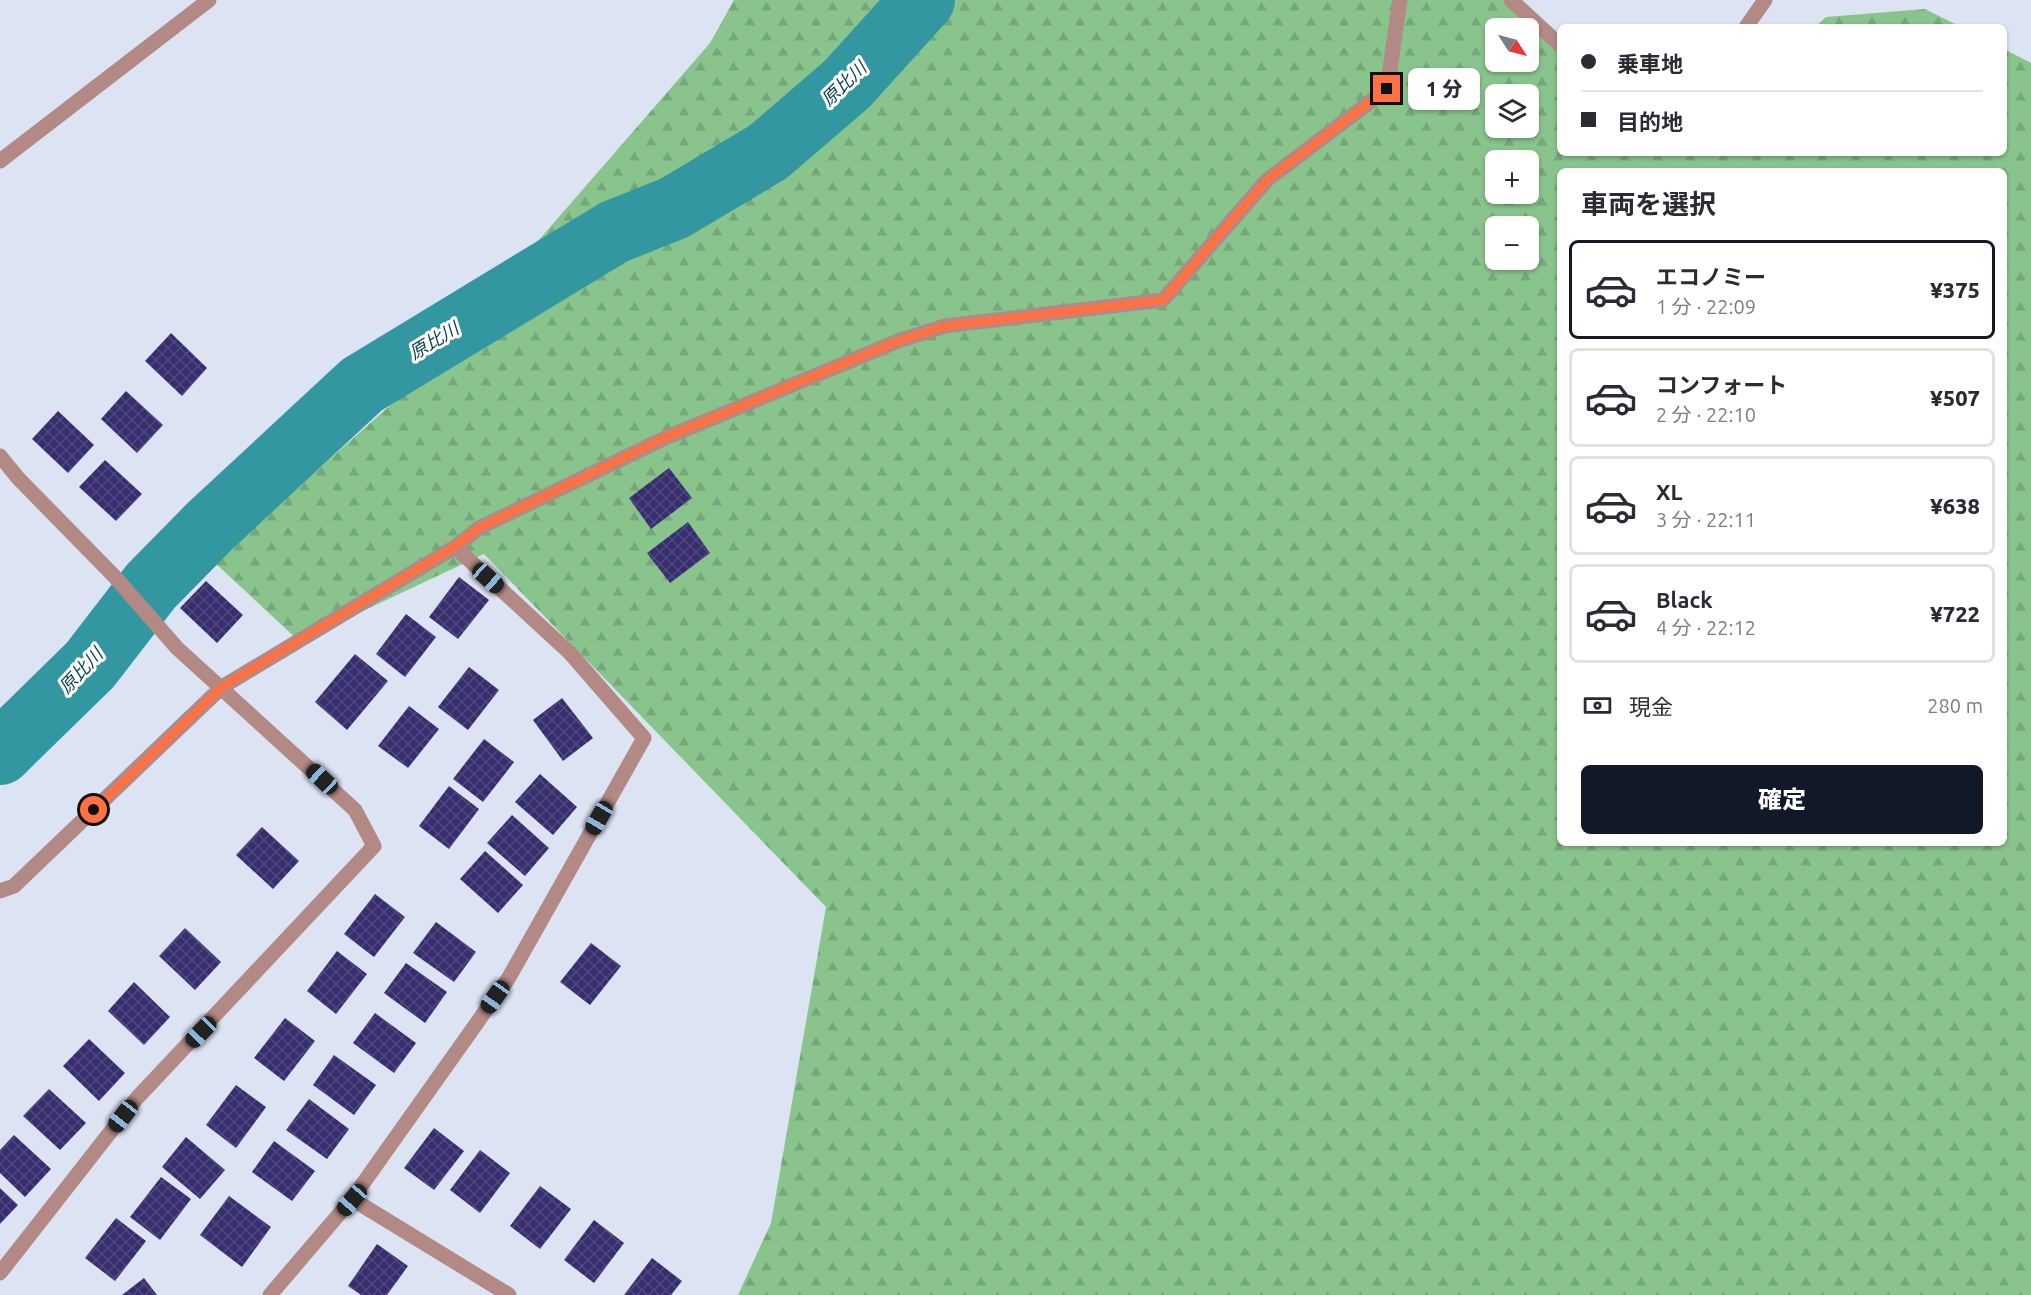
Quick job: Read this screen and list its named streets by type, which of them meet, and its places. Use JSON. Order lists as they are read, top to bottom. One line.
{"water":["原比川"],"north":"bottom right","page":{"map_buttons":["+","−"],"banner":["乗車地","目的地"],"bubble":"1 分","heading":"車両を選択","list":[{"name":"エコノミー","note":"1 分 · 22:09","value":"¥375"},{"name":"コンフォート","note":"2 分 · 22:10","value":"¥507"},{"name":"XL","note":"3 分 · 22:11","value":"¥638"},{"name":"Black","note":"4 分 · 22:12","value":"¥722"}],"pay":["現金","280 m"],"buttons":"確定"}}
